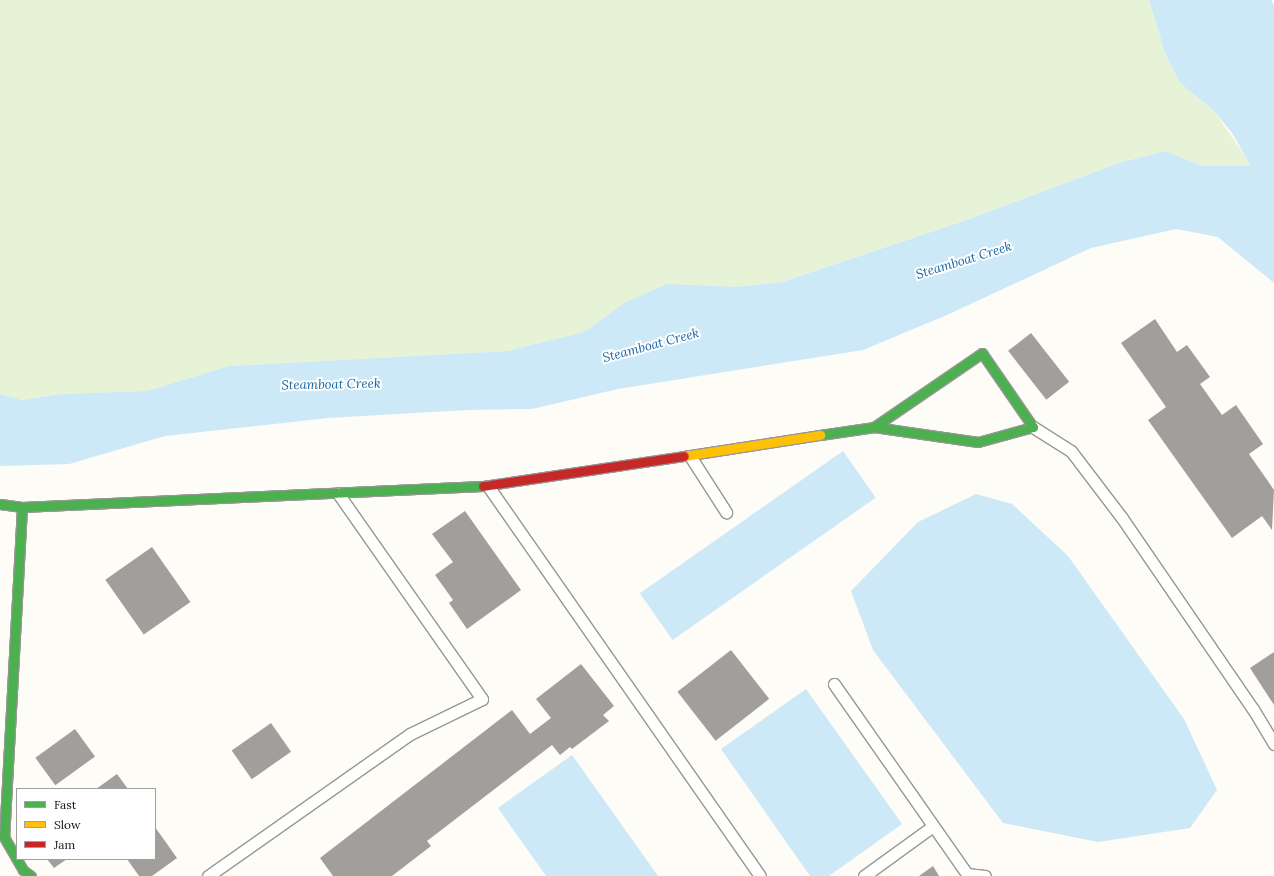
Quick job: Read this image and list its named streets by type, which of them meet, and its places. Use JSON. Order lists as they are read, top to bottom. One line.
{"water":["Steamboat Creek"],"legend":["Fast","Slow","Jam"]}
